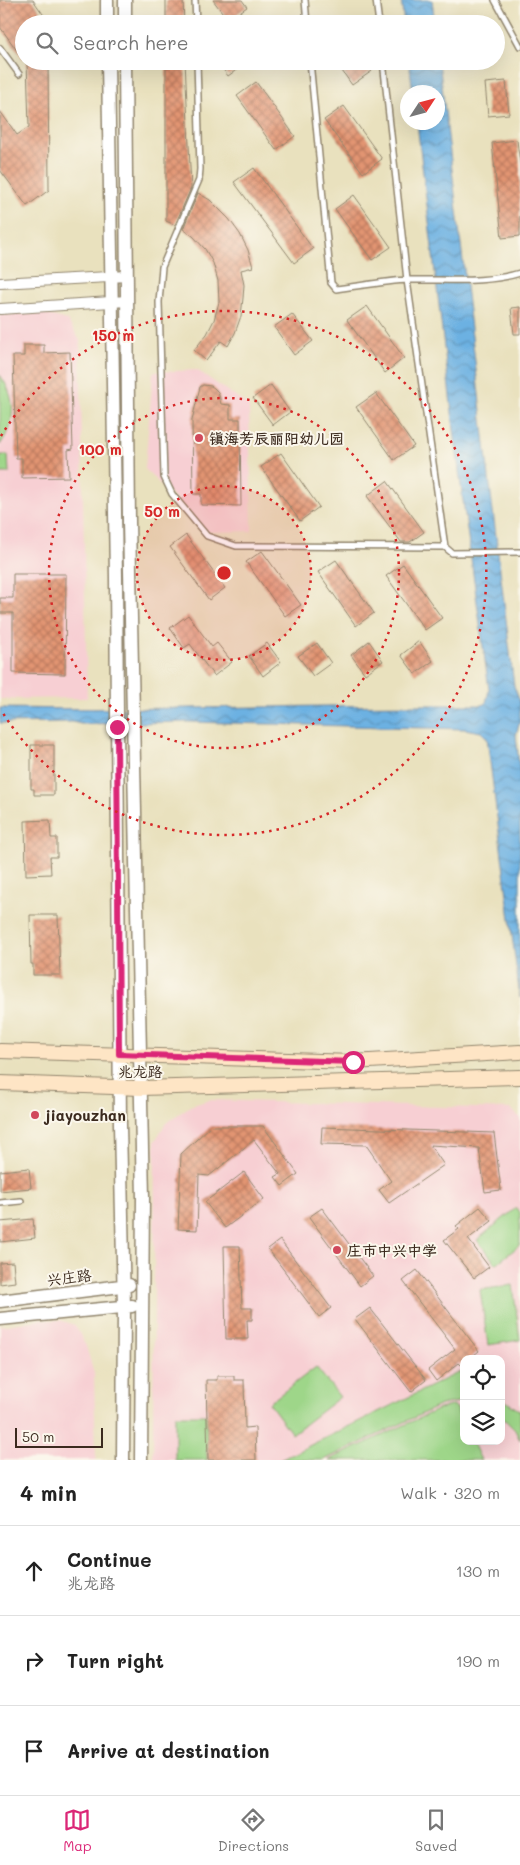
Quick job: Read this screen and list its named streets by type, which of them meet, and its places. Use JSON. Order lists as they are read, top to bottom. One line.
{"streets":{"main road":["兆龙路"],"street":["兴庄路"]},"places":["镇海芳辰丽阳幼儿园","jiayouzhan","庄市中兴中学"],"scale_bar":"50 m","north":"top right","page":{"search":"Search here","scale":"50 m","heading":["4 min","Walk · 320 m"],"list":[["Continue","兆龙路","130 m"],["Turn right","190 m"],"Arrive at destination"],"nav":["Map","Directions","Saved"]},"rings":["150 m","100 m","50 m"]}
